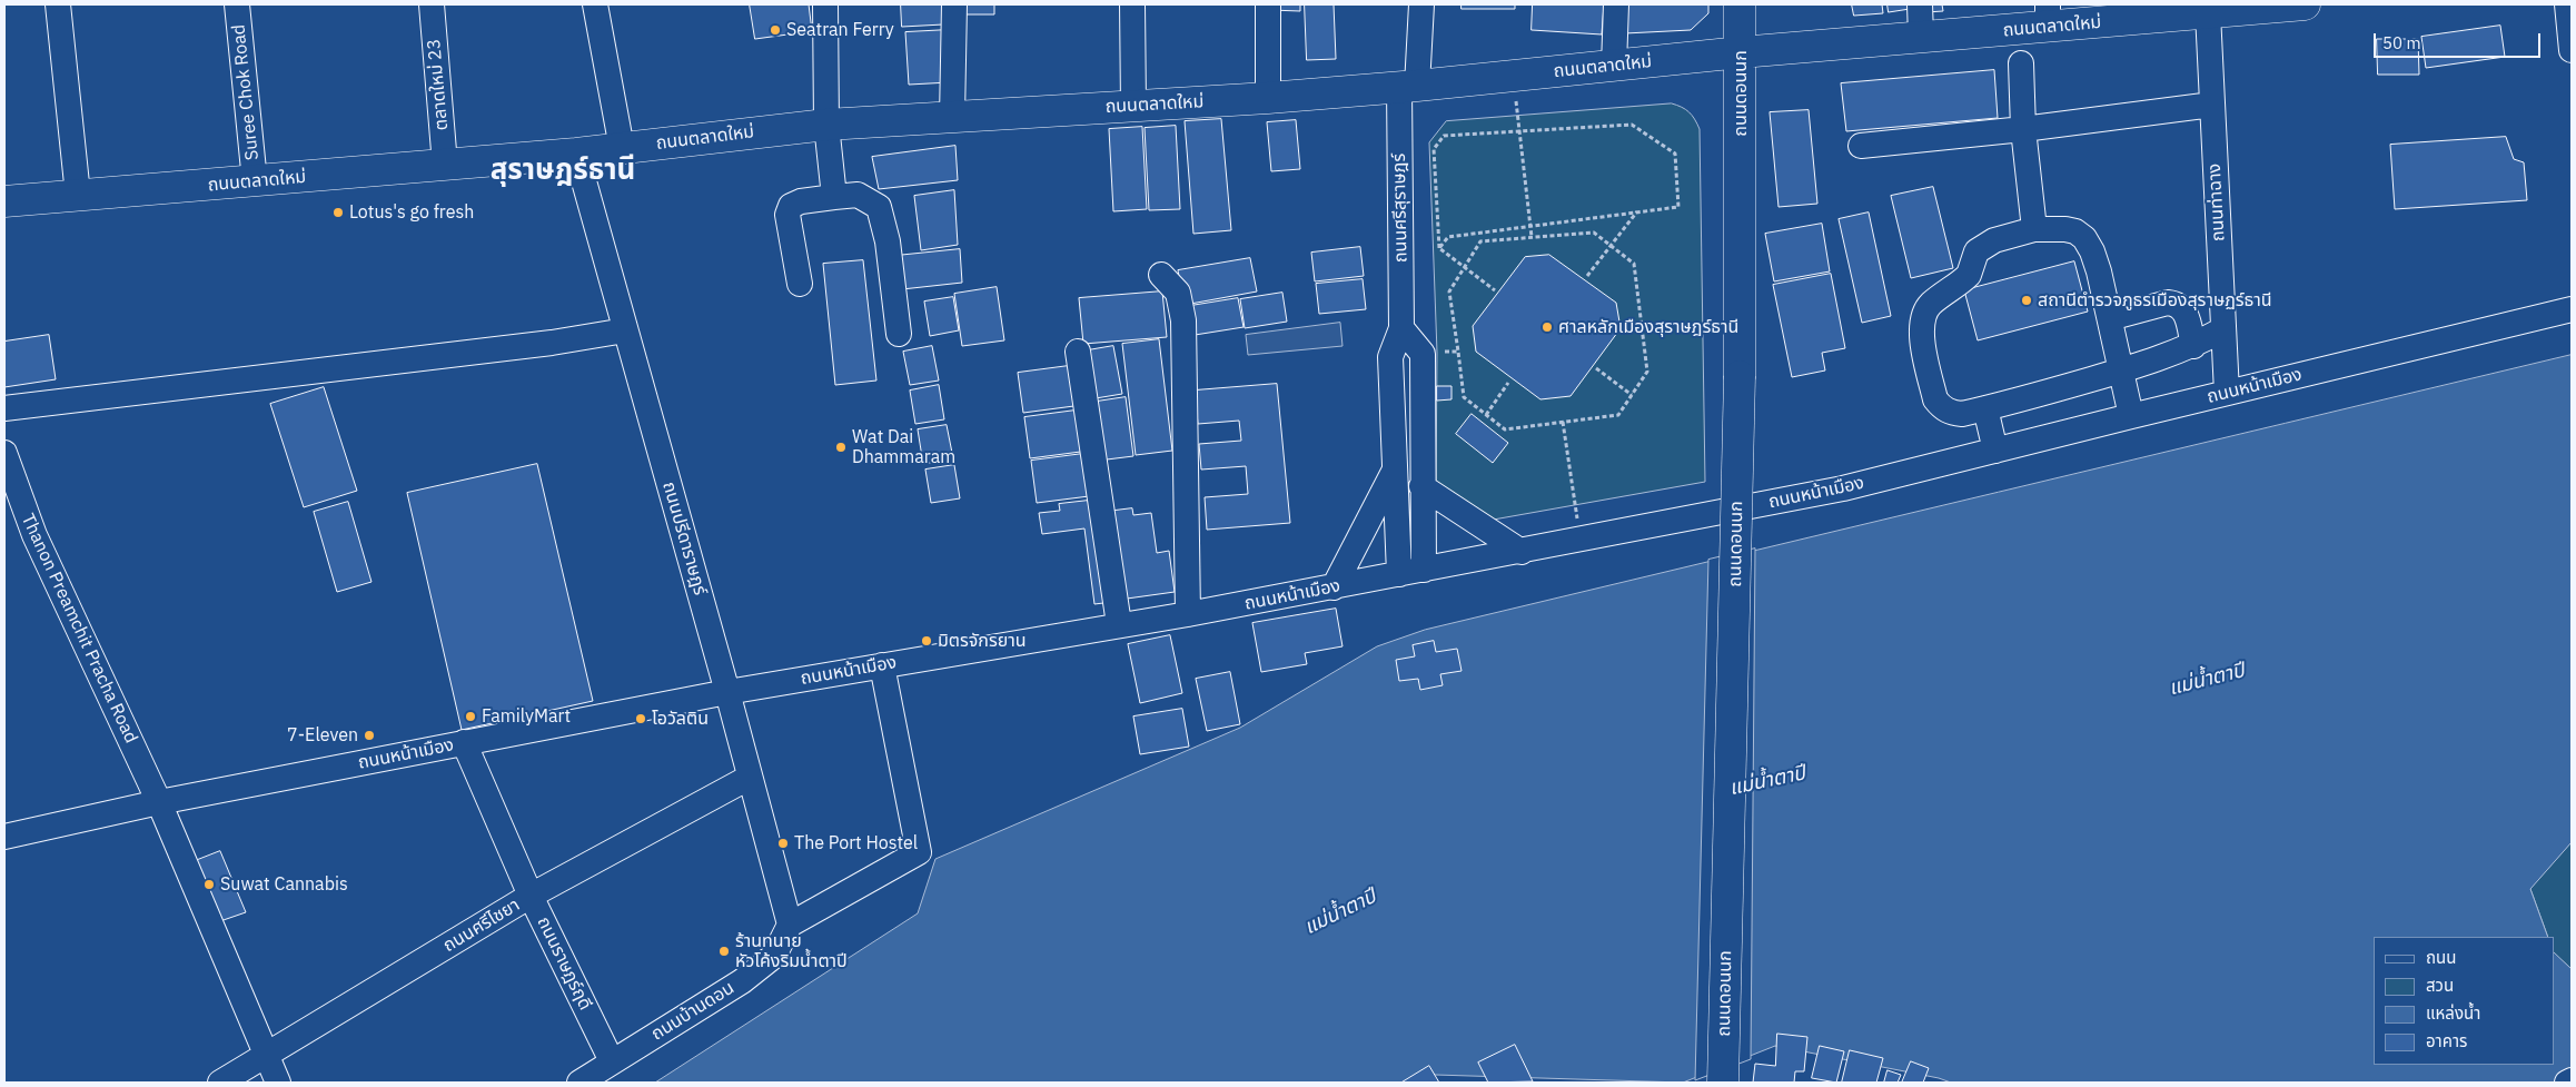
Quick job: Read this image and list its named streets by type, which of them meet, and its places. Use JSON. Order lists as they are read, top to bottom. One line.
{"streets":{"main road":["ถนนตลาดใหม่","ถนนดอนนก"],"street":["ตลาดใหม่ 23","Suree Chok Road","ถนนท่าฉาง","ถนนศรีสุราษฎร์","ถนนหน้าเมือง","ถนนปรีดาราษฎร์","Thanon Preamchit Pracha Road","ถนนศรีไชยา","ถนนราษฎร์ฤดี","ถนนบ้านดอน"]},"crossings":[["ถนนตลาดใหม่","ตลาดใหม่ 23"],["ถนนตลาดใหม่","Suree Chok Road"],["ถนนตลาดใหม่","ถนนดอนนก"],["ถนนตลาดใหม่","ถนนท่าฉาง"],["ถนนตลาดใหม่","ถนนศรีสุราษฎร์"],["ถนนตลาดใหม่","ถนนปรีดาราษฎร์"],["ถนนท่าฉาง","ถนนหน้าเมือง"],["ถนนศรีสุราษฎร์","ถนนหน้าเมือง"],["ถนนหน้าเมือง","ถนนปรีดาราษฎร์"],["ถนนหน้าเมือง","Thanon Preamchit Pracha Road"],["ถนนหน้าเมือง","ถนนราษฎร์ฤดี"],["ถนนปรีดาราษฎร์","ถนนศรีไชยา"],["ถนนปรีดาราษฎร์","ถนนบ้านดอน"],["Thanon Preamchit Pracha Road","ถนนศรีไชยา"],["ถนนศรีไชยา","ถนนราษฎร์ฤดี"],["ถนนราษฎร์ฤดี","ถนนบ้านดอน"]],"districts":["สุราษฎร์ธานี"],"water":["แม่น้ำตาปี"],"places":["Seatran Ferry","Lotus's go fresh","สถานีตำรวจภูธรเมืองสุราษฏร์ธานี","ศาลหลักเมืองสุราษฎร์ธานี","Wat Dai Dhammaram","มิตรจักรยาน","FamilyMart","โอวัลติน","7-Eleven","The Port Hostel","Suwat Cannabis","ร้านทนาย หัวโค้งริมน้ำตาปี"],"legend":["ถนน","สวน","แหล่งน้ำ","อาคาร"],"scale_bar":"50 m"}
